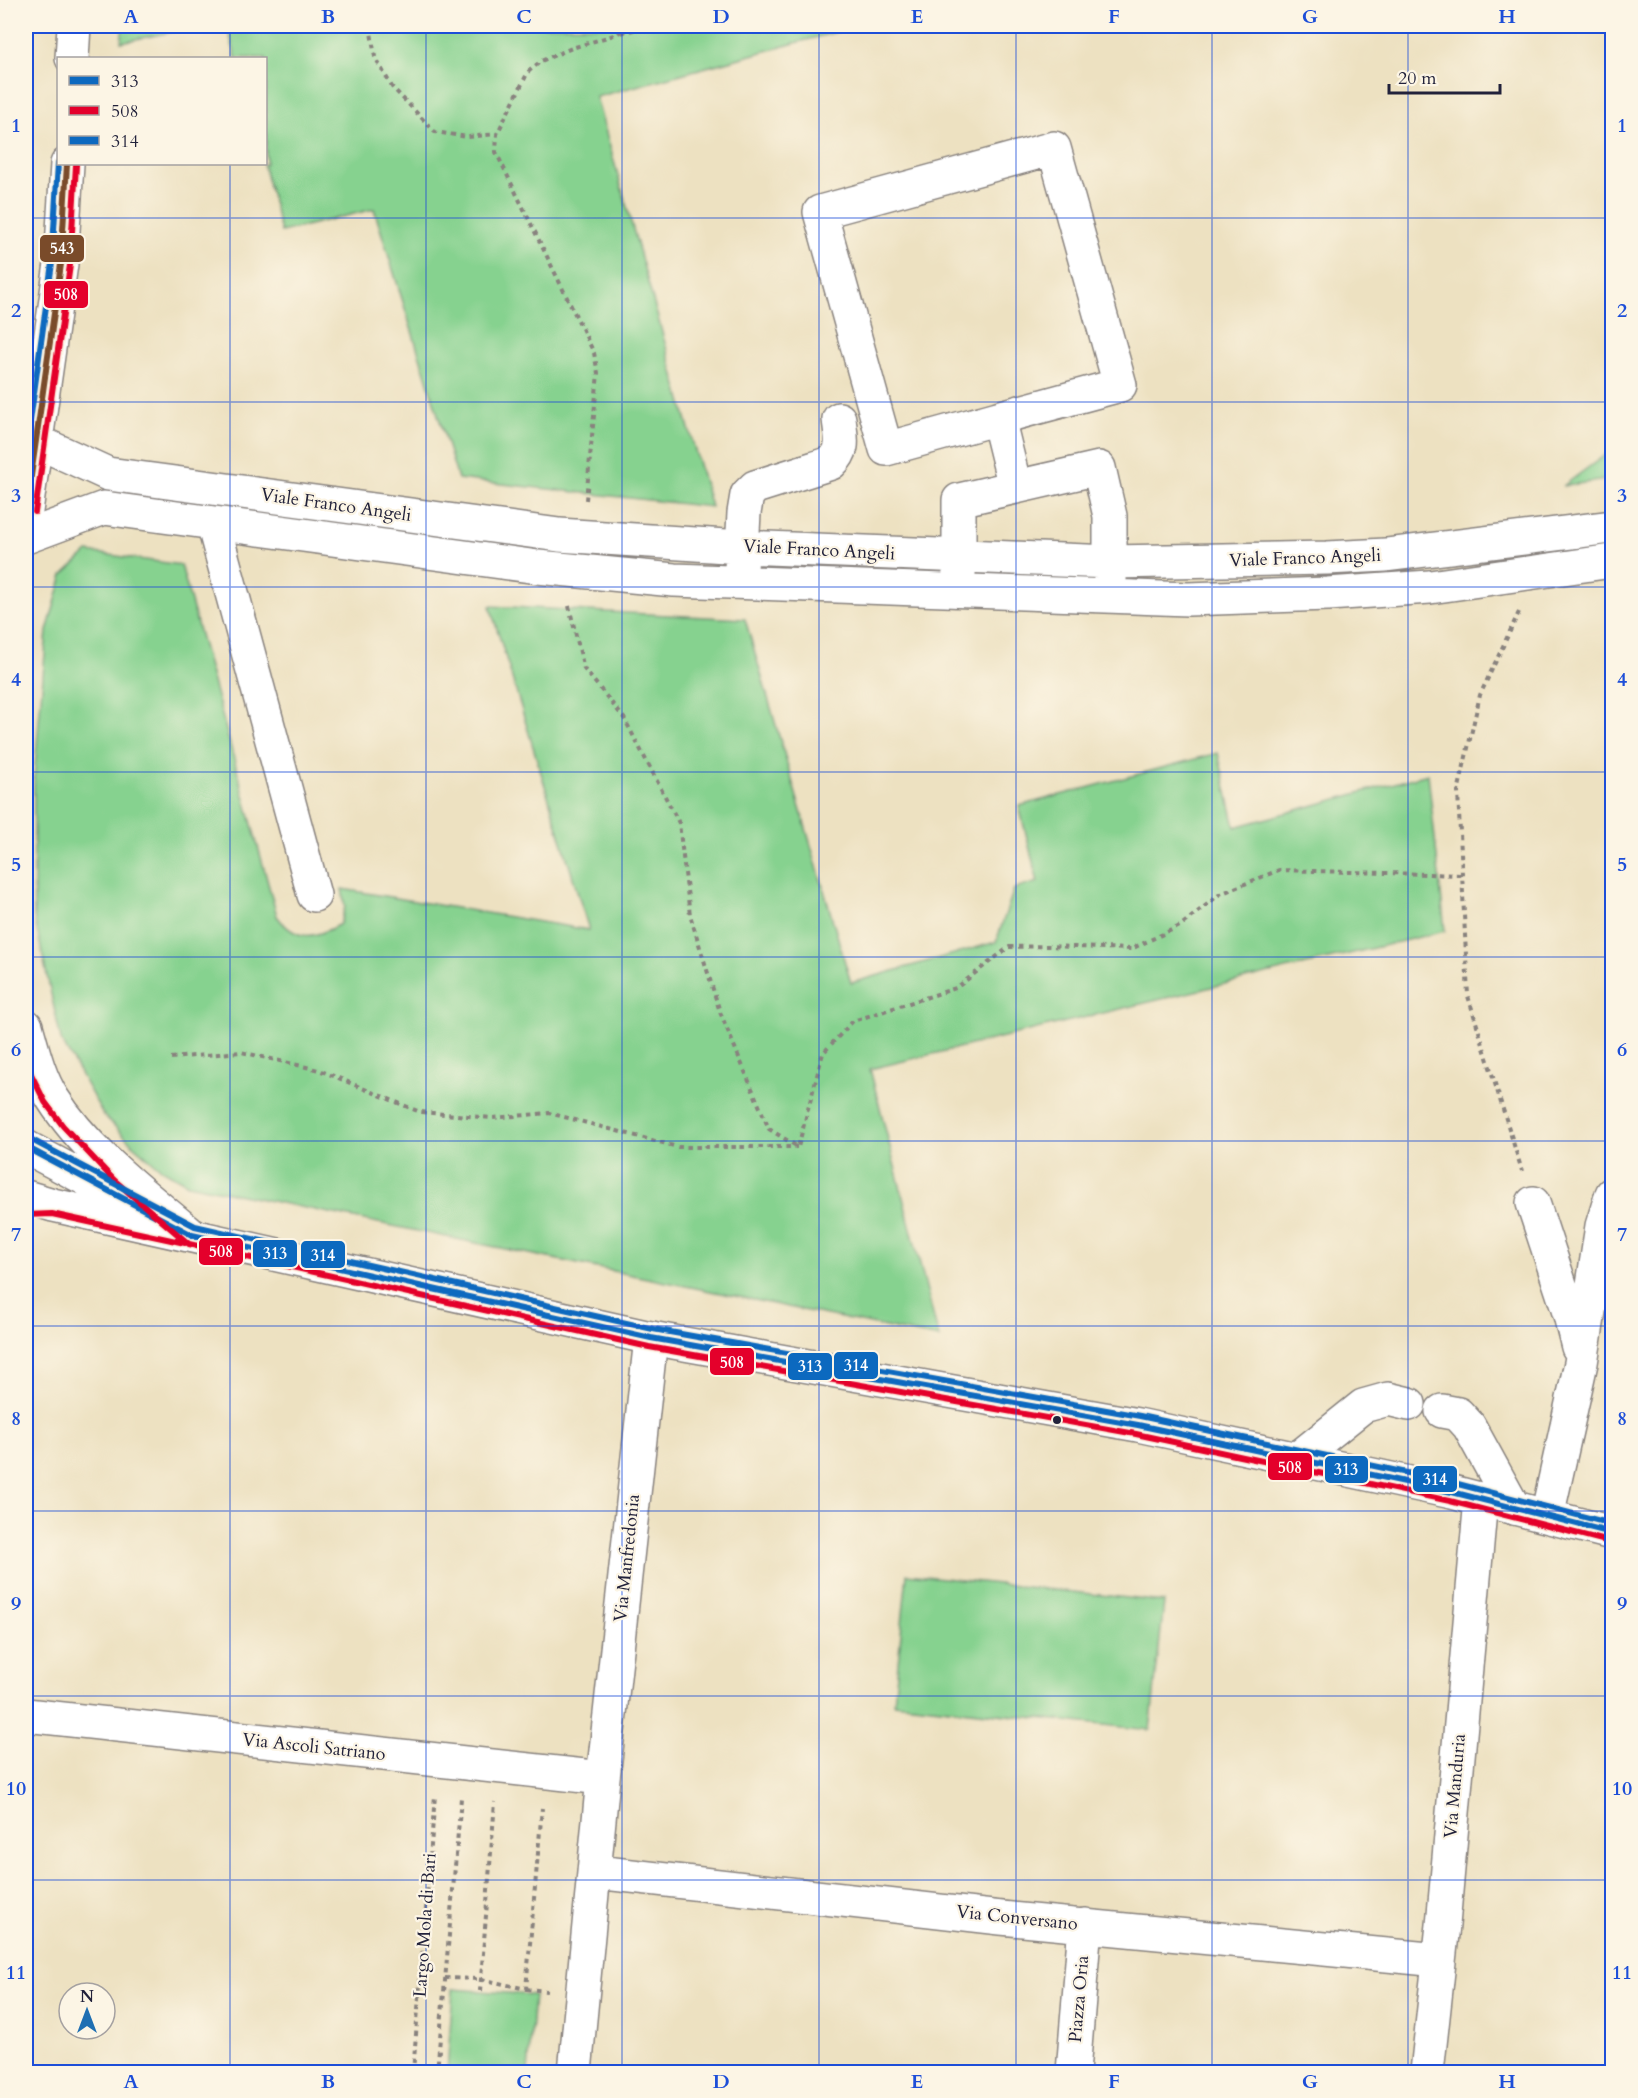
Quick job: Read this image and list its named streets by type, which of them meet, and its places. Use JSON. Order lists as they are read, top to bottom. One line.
{"streets":{"street":["Viale Franco Angeli","Via Manfredonia","Via Ascoli Satriano","Via Manduria","Via Conversano","Piazza Oria"],"path":["Largo Mola di Bari"]},"crossings":[["Via Manfredonia","Via Ascoli Satriano"],["Via Manduria","Via Conversano"],["Via Conversano","Piazza Oria"]],"lines":["transit line 508","transit line 543","transit line 314","transit line 313"],"legend":["313","508","314"],"scale_bar":"20 m","north":"top","grid":{"columns":["A","B","C","D","E","F","G","H"],"rows":["1","2","3","4","5","6","7","8","9","10","11"]}}
